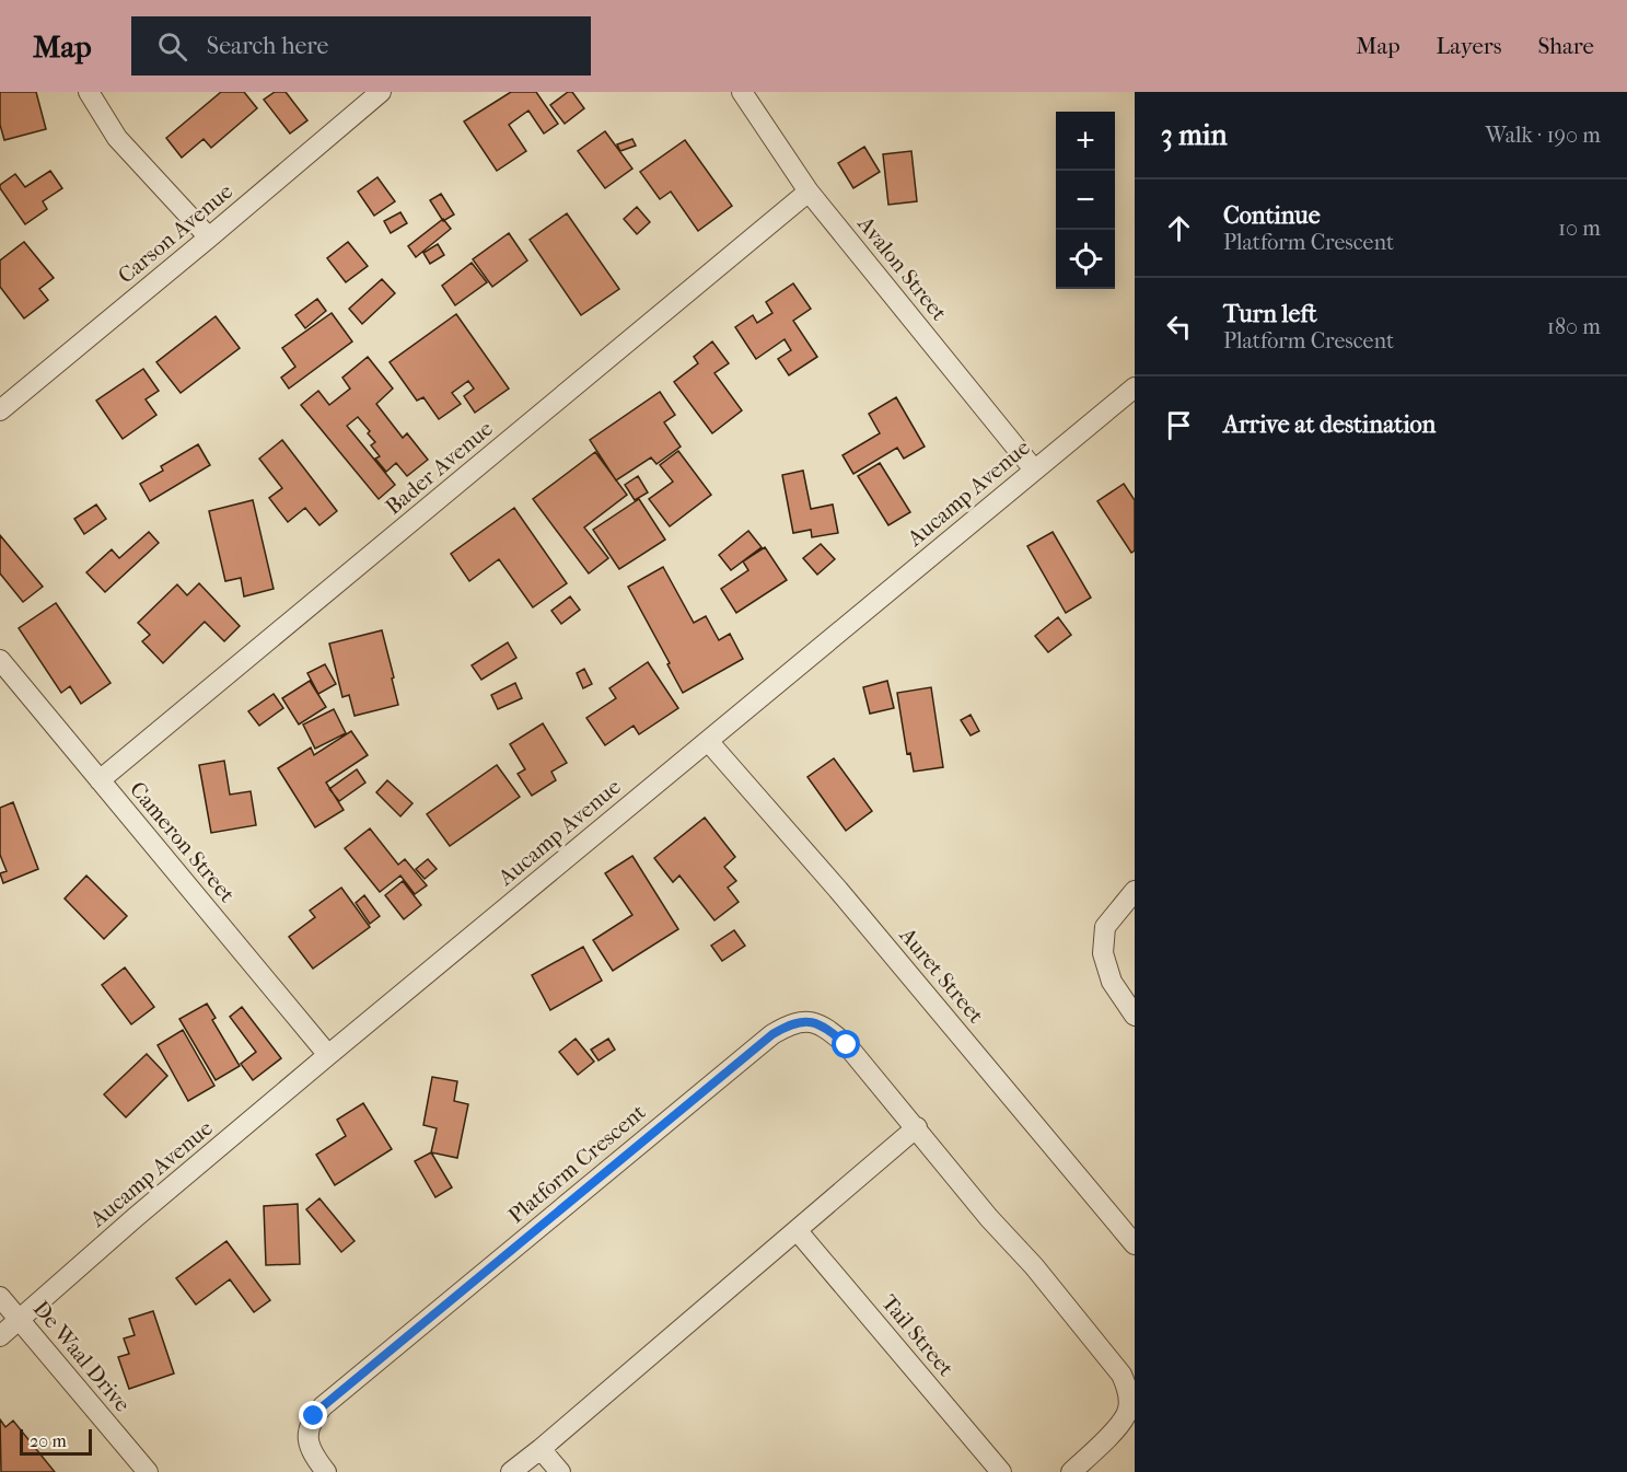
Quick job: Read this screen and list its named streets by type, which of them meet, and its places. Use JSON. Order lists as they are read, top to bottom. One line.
{"streets":{"street":["Carson Avenue","Avalon Street","Bader Avenue","Aucamp Avenue","Cameron Street","Auret Street","Platform Crescent","Tail Street","De Waal Drive"]},"crossings":[["Avalon Street","Bader Avenue"],["Avalon Street","Aucamp Avenue"],["Bader Avenue","Cameron Street"],["Aucamp Avenue","Cameron Street"],["Aucamp Avenue","Auret Street"],["Aucamp Avenue","De Waal Drive"]],"scale_bar":"20 m","page":{"header":"Map","search":"Search here","nav":["Map","Layers","Share"],"heading":["3 min","Walk · 190 m"],"map_buttons":["+","−"],"list":[["Continue","Platform Crescent","10 m"],["Turn left","Platform Crescent","180 m"],"Arrive at destination"],"scale":"20 m"}}
